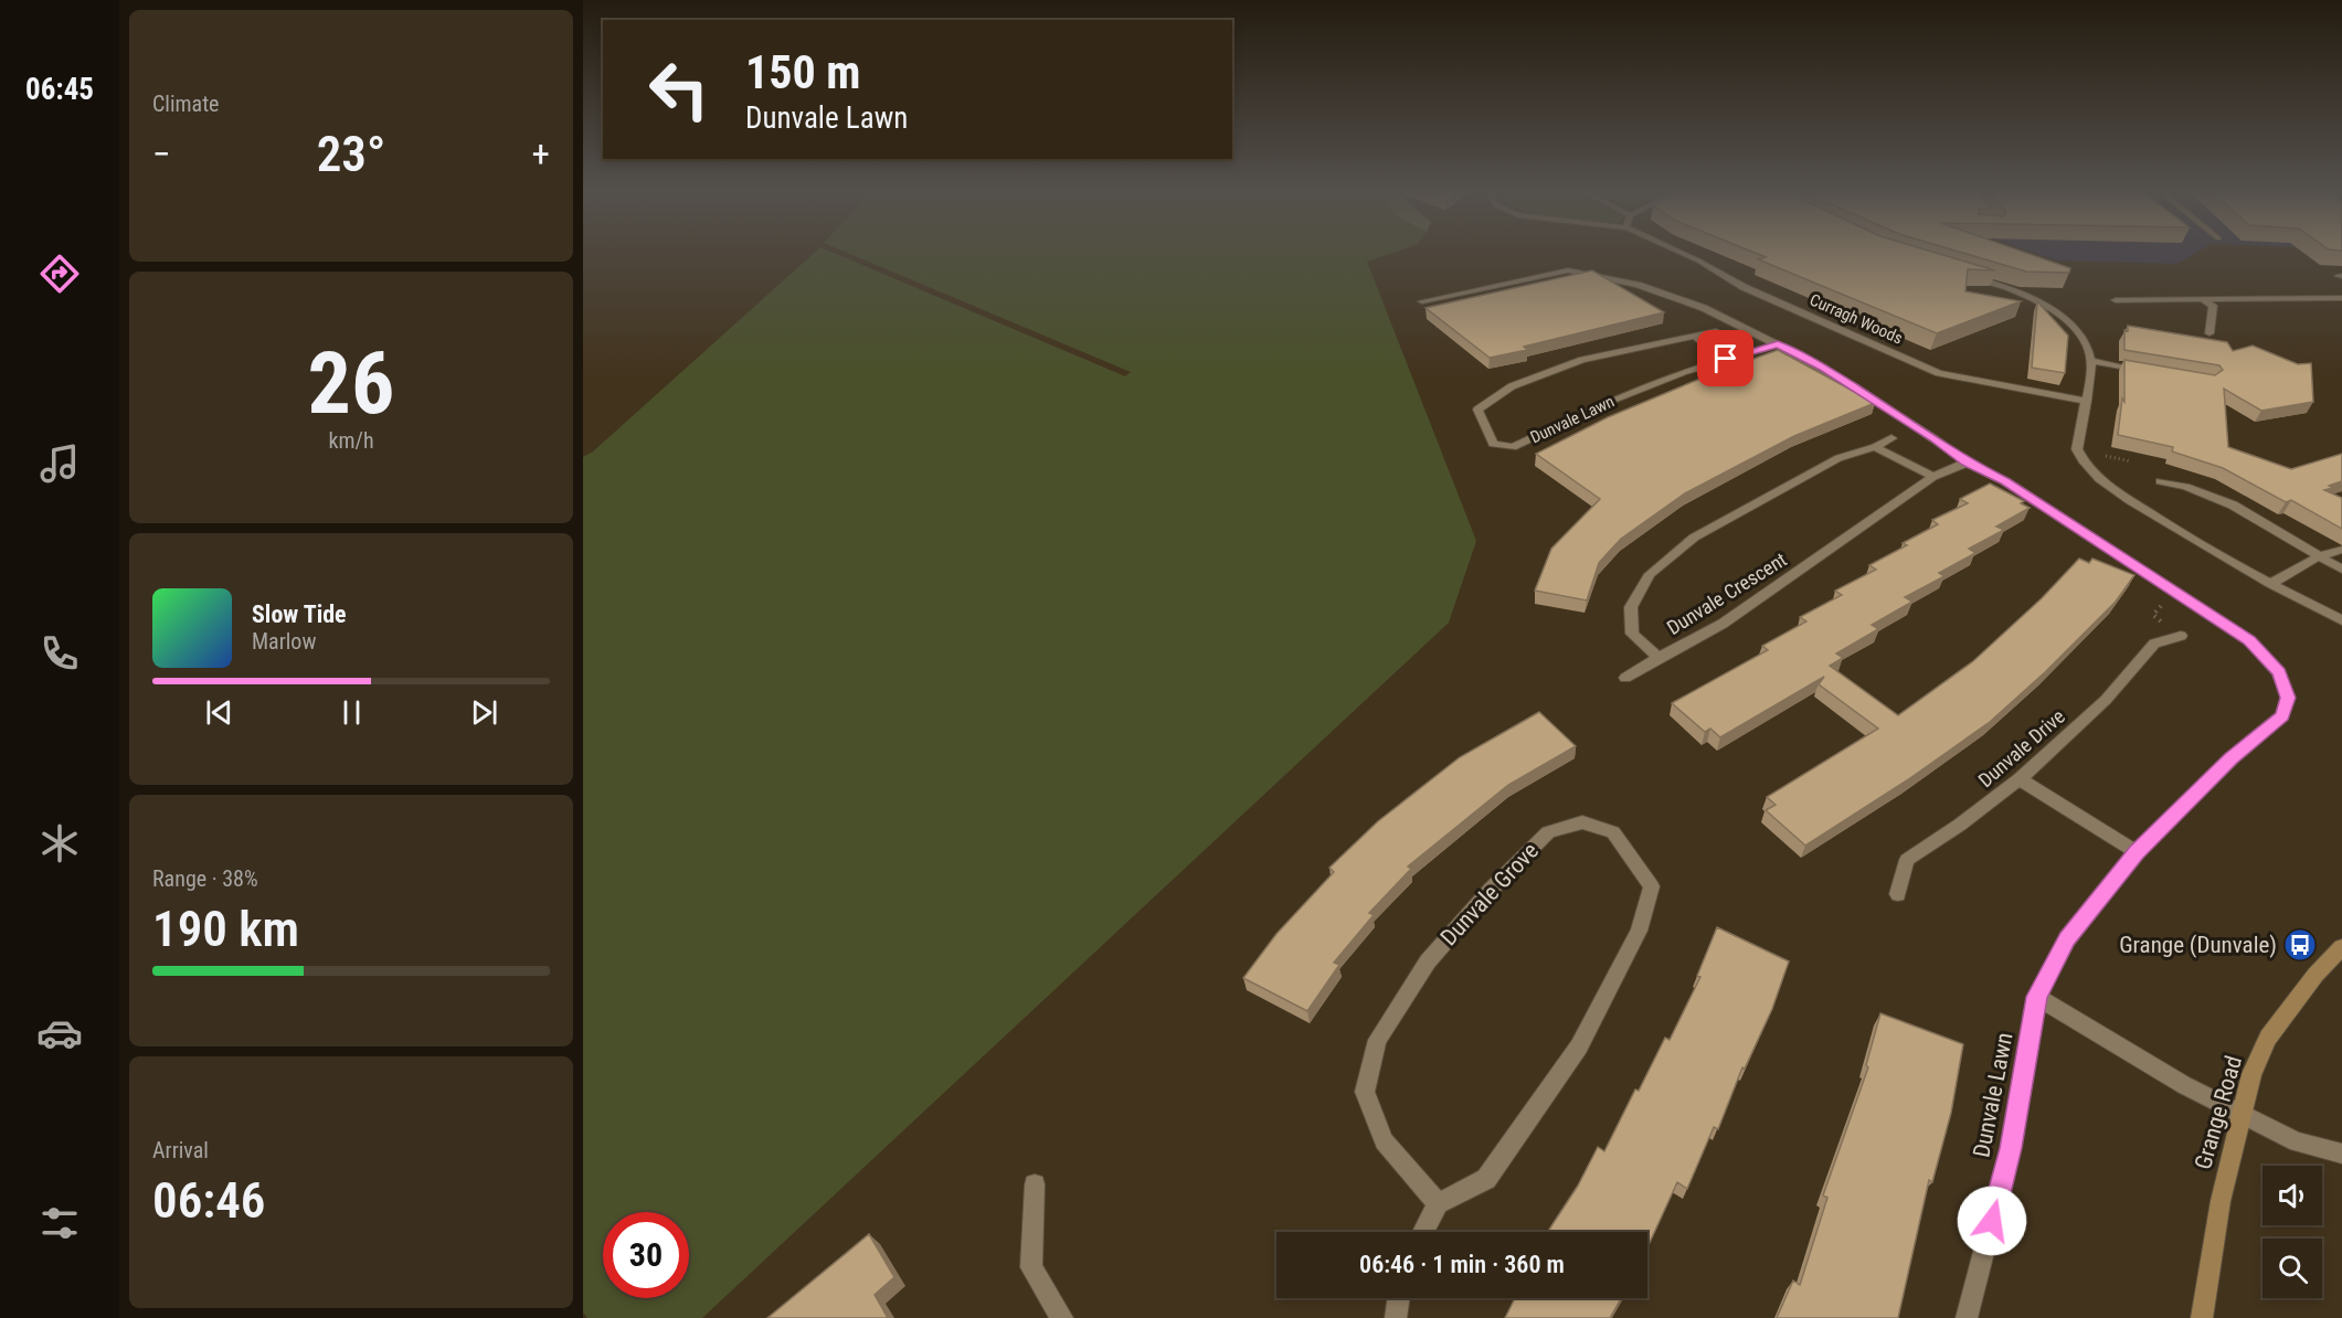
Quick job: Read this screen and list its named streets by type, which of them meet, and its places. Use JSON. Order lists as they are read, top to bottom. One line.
{"streets":{"main road":["Grange Road"],"street":["Curragh Woods","Dunvale Lawn","Dunvale Crescent","Dunvale Drive","Dunvale Grove"]},"crossings":[["Dunvale Lawn","Dunvale Crescent"]],"places":{"bus stop":["Grange (Dunvale)"]},"page":{"tabs":"06:45","tile":["Climate",["26","km/h"],["Range · 38%","190 km"],["Arrival","06:46"]],"turn":["150 m","Dunvale Lawn"],"heat":["−","23°","+"],"song":["Slow Tide","Marlow"],"limit":"30","trip":"06:46 · 1 min · 360 m"}}
